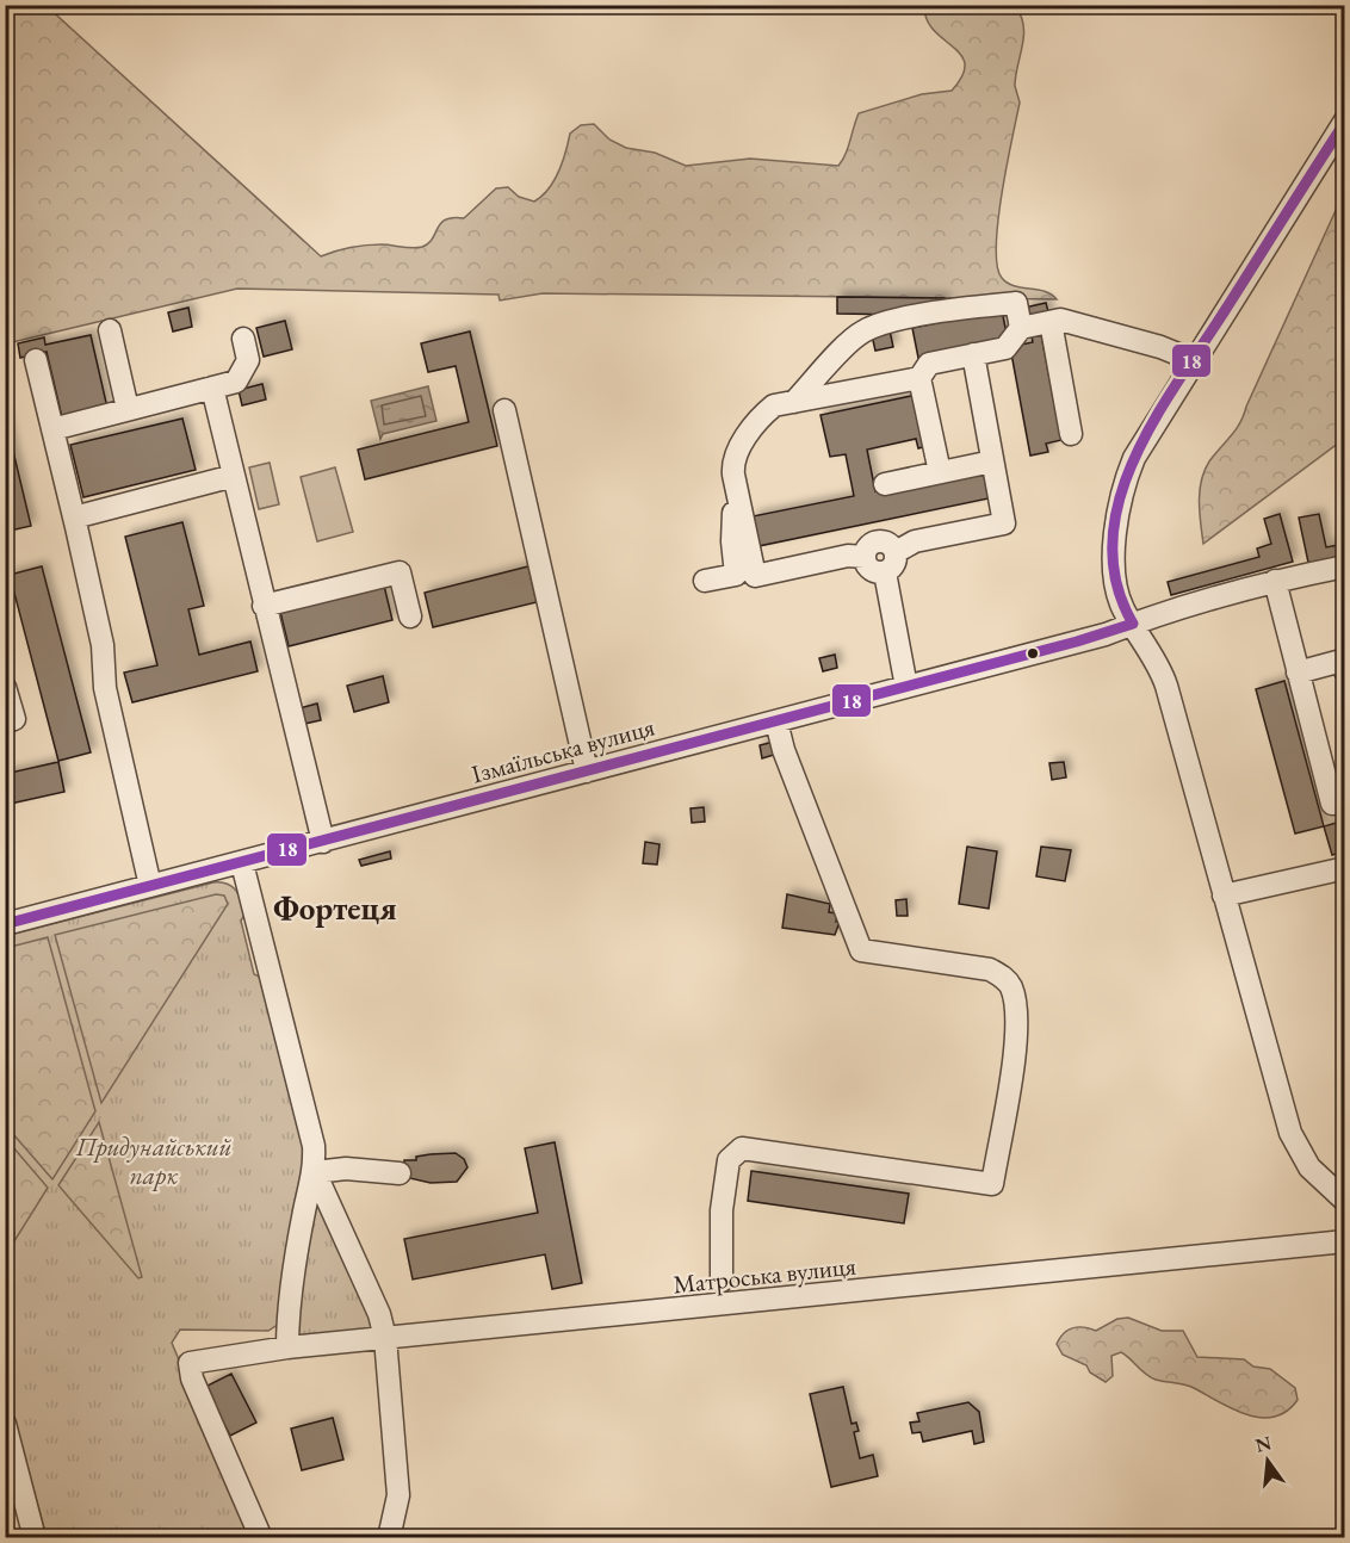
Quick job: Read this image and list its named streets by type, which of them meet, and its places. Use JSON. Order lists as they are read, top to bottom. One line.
{"streets":{"street":["Ізмаїльська вулиця","Матроська вулиця"]},"districts":["Фортеця"],"parks":["Придунайський парк"],"lines":["transit line 18"],"north":"top"}
